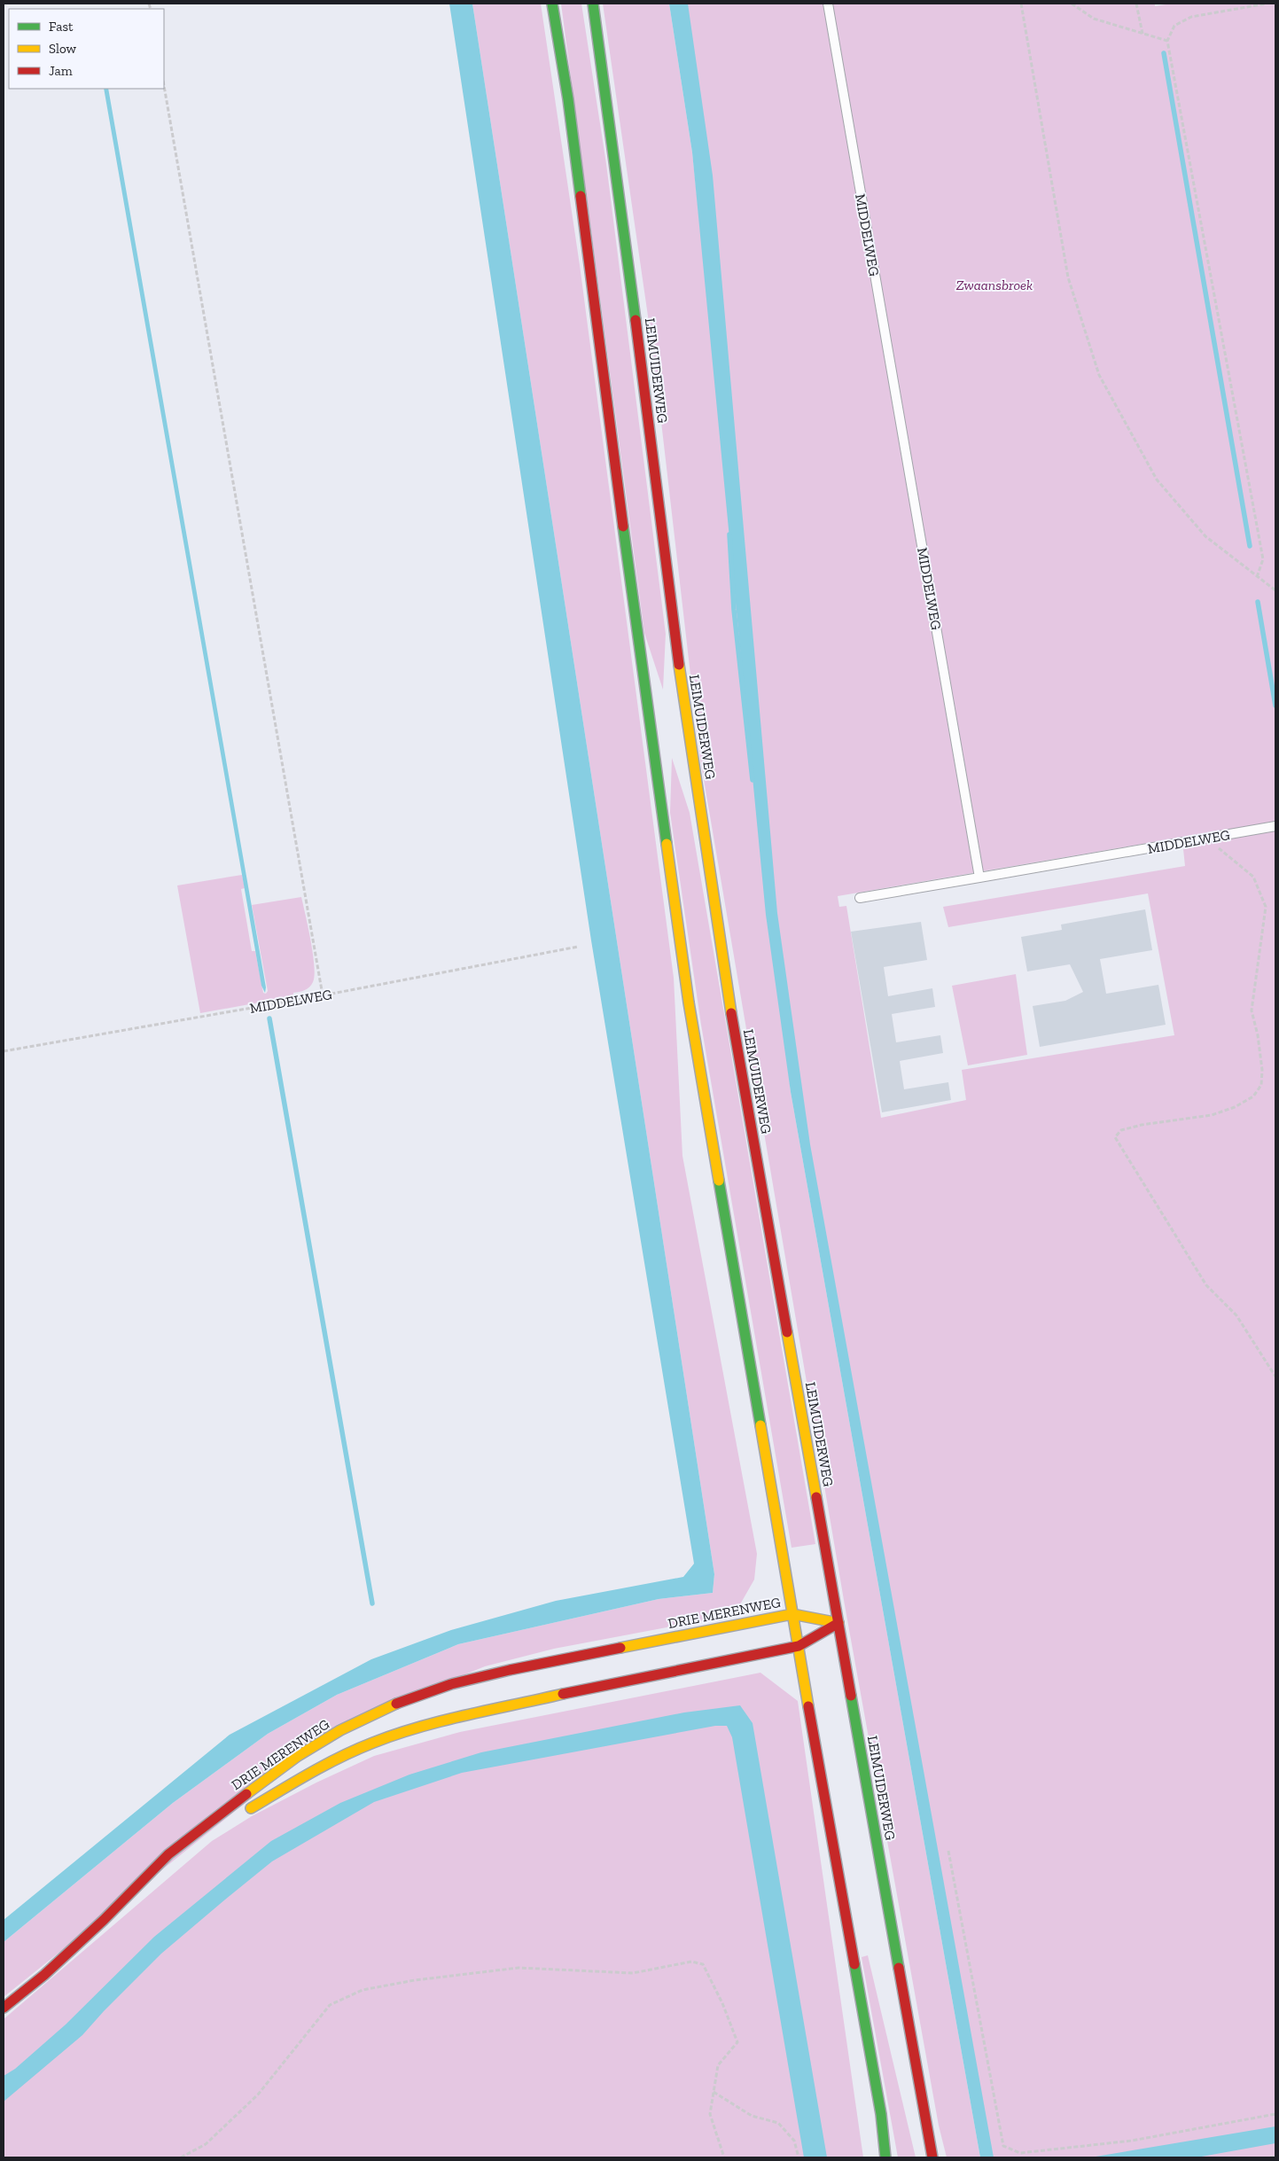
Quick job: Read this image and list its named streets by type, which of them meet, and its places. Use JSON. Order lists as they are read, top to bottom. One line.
{"streets":{"main road":["LEIMUIDERWEG","DRIE MERENWEG"],"lane":["MIDDELWEG"]},"crossings":[["LEIMUIDERWEG","DRIE MERENWEG"]],"parks":["Zwaansbroek"],"legend":["Fast","Slow","Jam"]}
